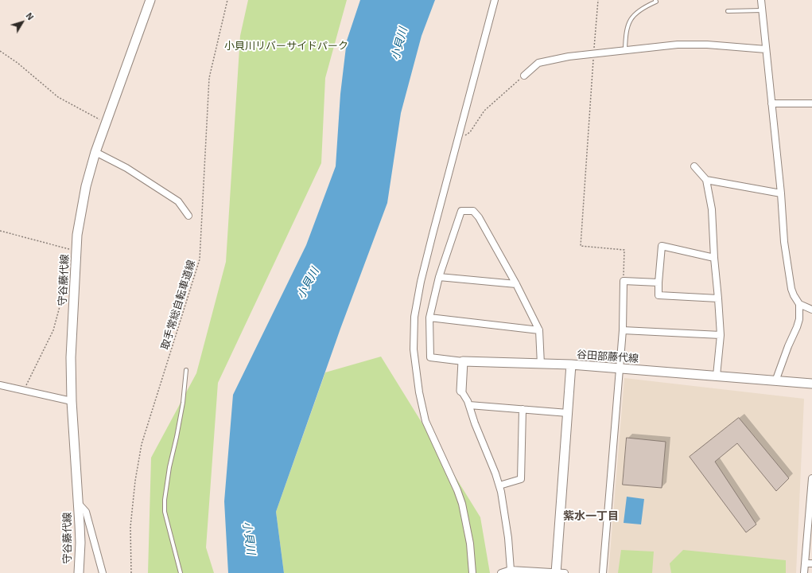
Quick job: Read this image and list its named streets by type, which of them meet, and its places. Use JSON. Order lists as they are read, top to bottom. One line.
{"streets":{"main road":["守谷藤代線","谷田部藤代線"],"path":["取手常総自転車道線"]},"districts":["紫水一丁目"],"water":["小貝川"],"parks":["小貝川リバーサイドパーク"],"north":"top right"}
